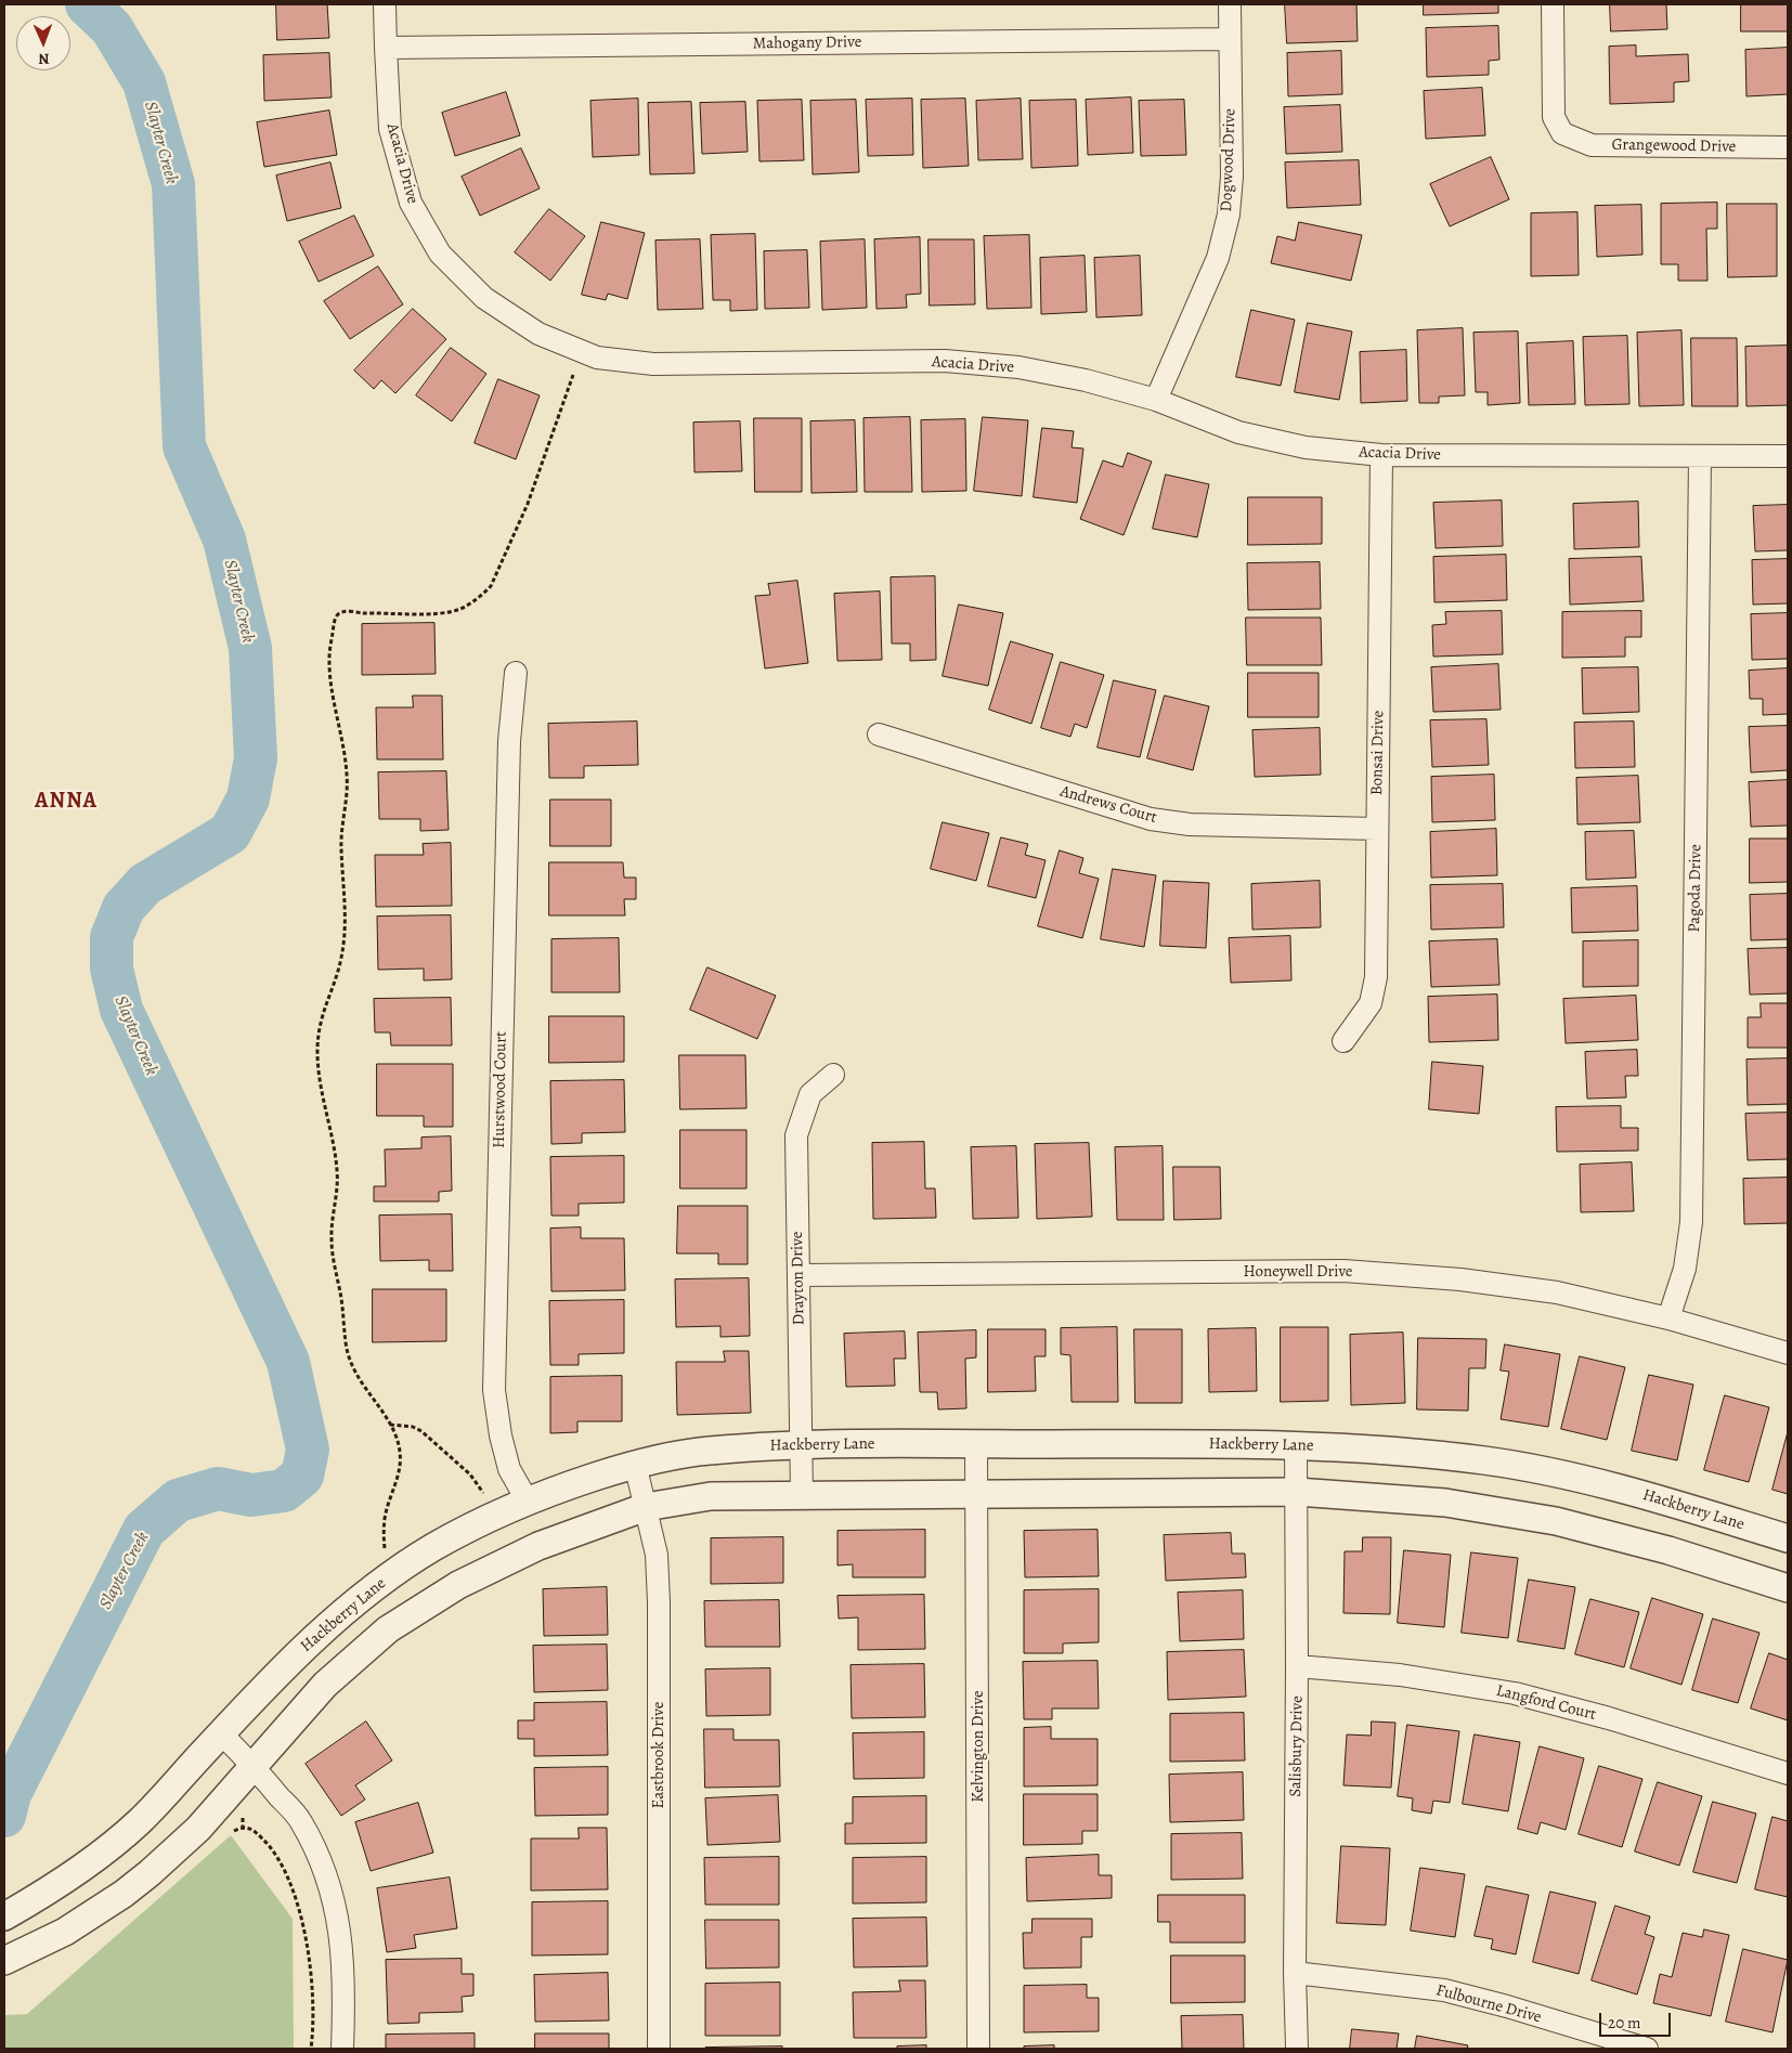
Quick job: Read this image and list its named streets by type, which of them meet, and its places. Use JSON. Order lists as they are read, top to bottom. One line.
{"streets":{"street":["Mahogany Drive","Grangewood Drive","Dogwood Drive","Acacia Drive","Bonsai Drive","Andrews Court","Pagoda Drive","Hurstwood Court","Honeywell Drive","Drayton Drive","Hackberry Lane","Langford Court","Kelvington Drive","Salisbury Drive","Eastbrook Drive","Fulbourne Drive"]},"crossings":[["Mahogany Drive","Dogwood Drive"],["Mahogany Drive","Acacia Drive"],["Dogwood Drive","Acacia Drive"],["Acacia Drive","Bonsai Drive"],["Acacia Drive","Pagoda Drive"],["Bonsai Drive","Andrews Court"],["Pagoda Drive","Honeywell Drive"],["Hurstwood Court","Hackberry Lane"],["Honeywell Drive","Drayton Drive"],["Drayton Drive","Hackberry Lane"],["Hackberry Lane","Kelvington Drive"],["Hackberry Lane","Salisbury Drive"],["Hackberry Lane","Eastbrook Drive"],["Langford Court","Salisbury Drive"],["Salisbury Drive","Fulbourne Drive"]],"districts":["ANNA"],"water":["Slayter Creek"],"scale_bar":"20 m","north":"bottom"}
